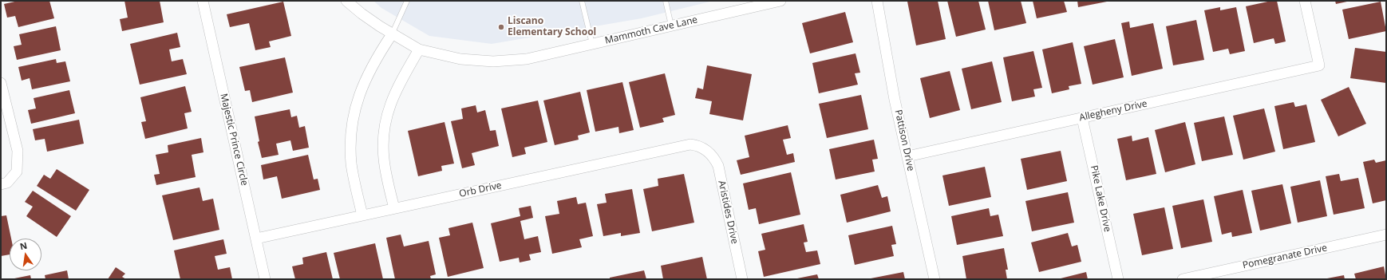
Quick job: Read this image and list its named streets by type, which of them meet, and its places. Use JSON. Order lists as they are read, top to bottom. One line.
{"streets":{"street":["Mammoth Cave Lane","Allegheny Drive","Majestic Prince Circle","Pattison Drive","Orb Drive","Pike Lake Drive","Aristides Drive","Pomegranate Drive"]},"crossings":[["Allegheny Drive","Pattison Drive"],["Allegheny Drive","Pike Lake Drive"],["Majestic Prince Circle","Orb Drive"],["Orb Drive","Aristides Drive"]],"places":["Liscano Elementary School"],"north":"top"}
